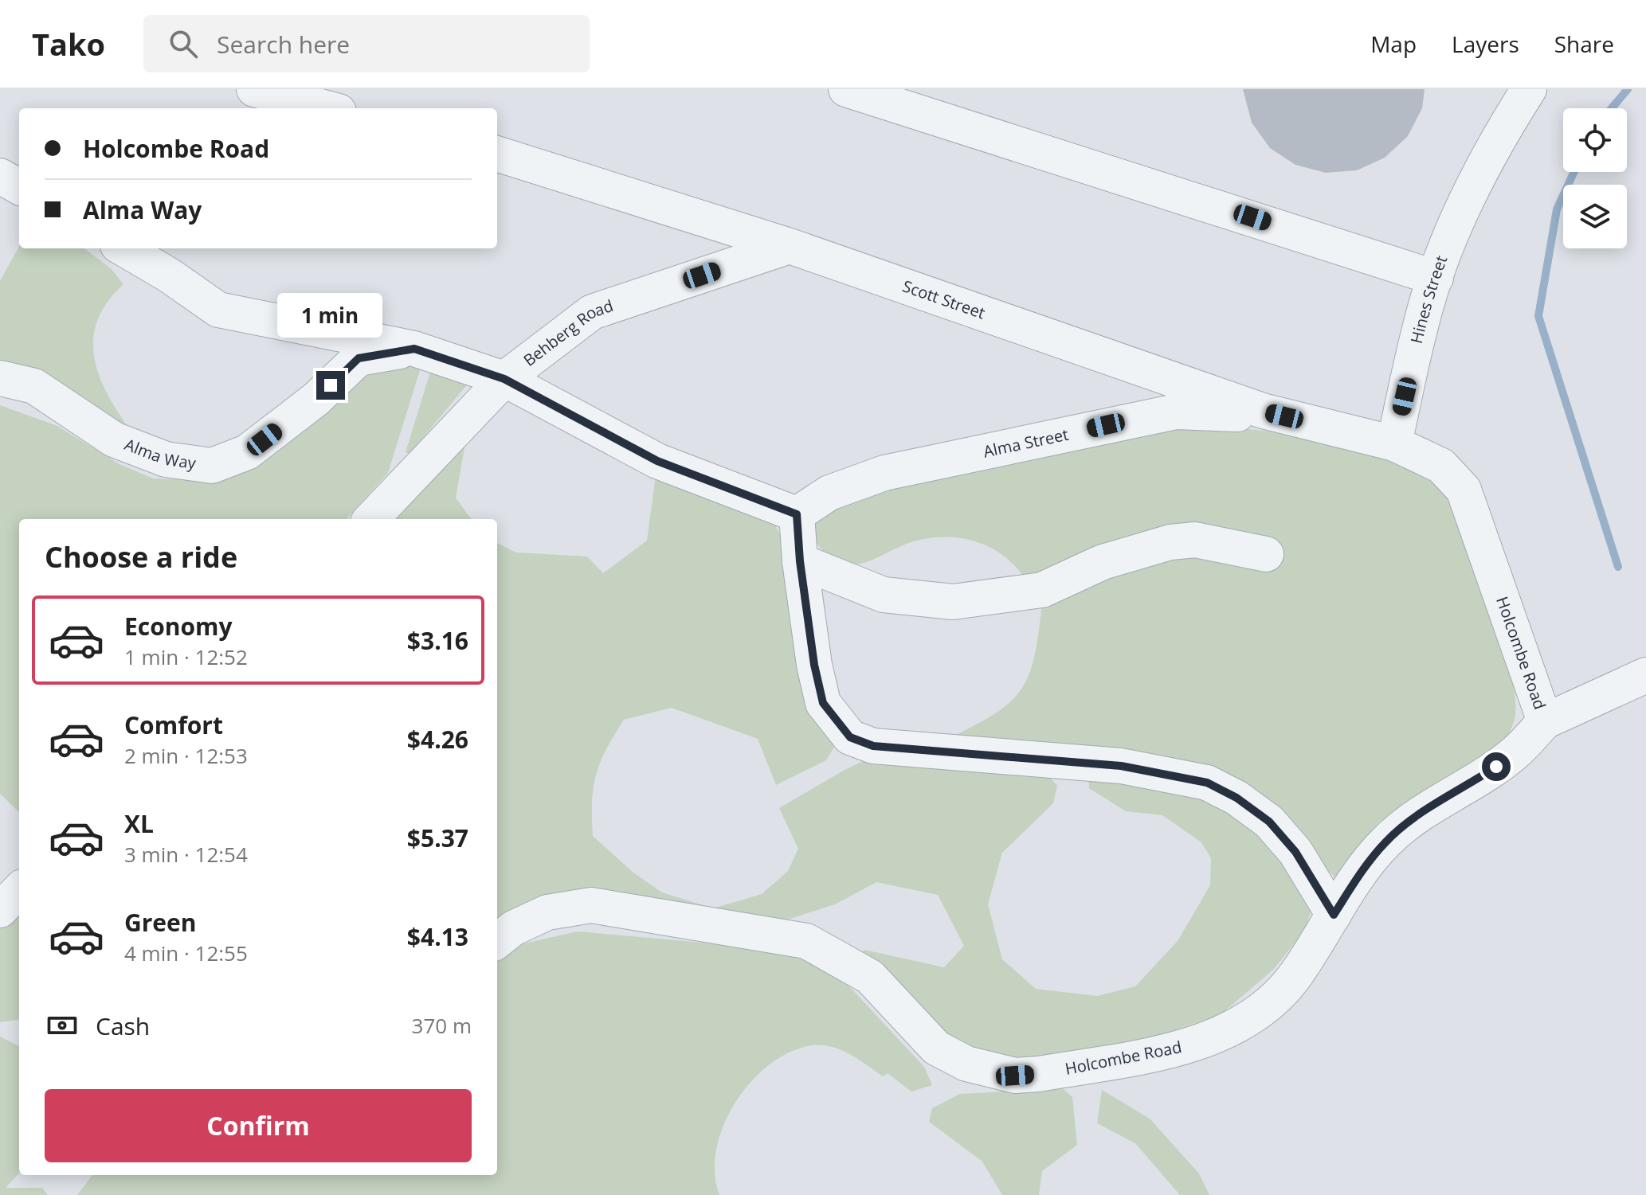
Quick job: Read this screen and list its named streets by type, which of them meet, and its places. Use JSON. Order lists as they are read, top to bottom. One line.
{"streets":{"lane":["Scott Street","Hines Street","Behberg Road","Alma Street","Alma Way","Holcombe Road"]},"crossings":[["Scott Street","Hines Street"],["Scott Street","Behberg Road"],["Scott Street","Alma Street"],["Scott Street","Holcombe Road"],["Hines Street","Holcombe Road"]],"page":{"header":"Tako","search":"Search here","nav":["Map","Layers","Share"],"banner":["Holcombe Road","Alma Way"],"bubble":"1 min","heading":"Choose a ride","list":[{"name":"Economy","note":"1 min · 12:52","value":"$3.16"},{"name":"Comfort","note":"2 min · 12:53","value":"$4.26"},{"name":"XL","note":"3 min · 12:54","value":"$5.37"},{"name":"Green","note":"4 min · 12:55","value":"$4.13"}],"pay":["Cash","370 m"],"buttons":"Confirm"}}
